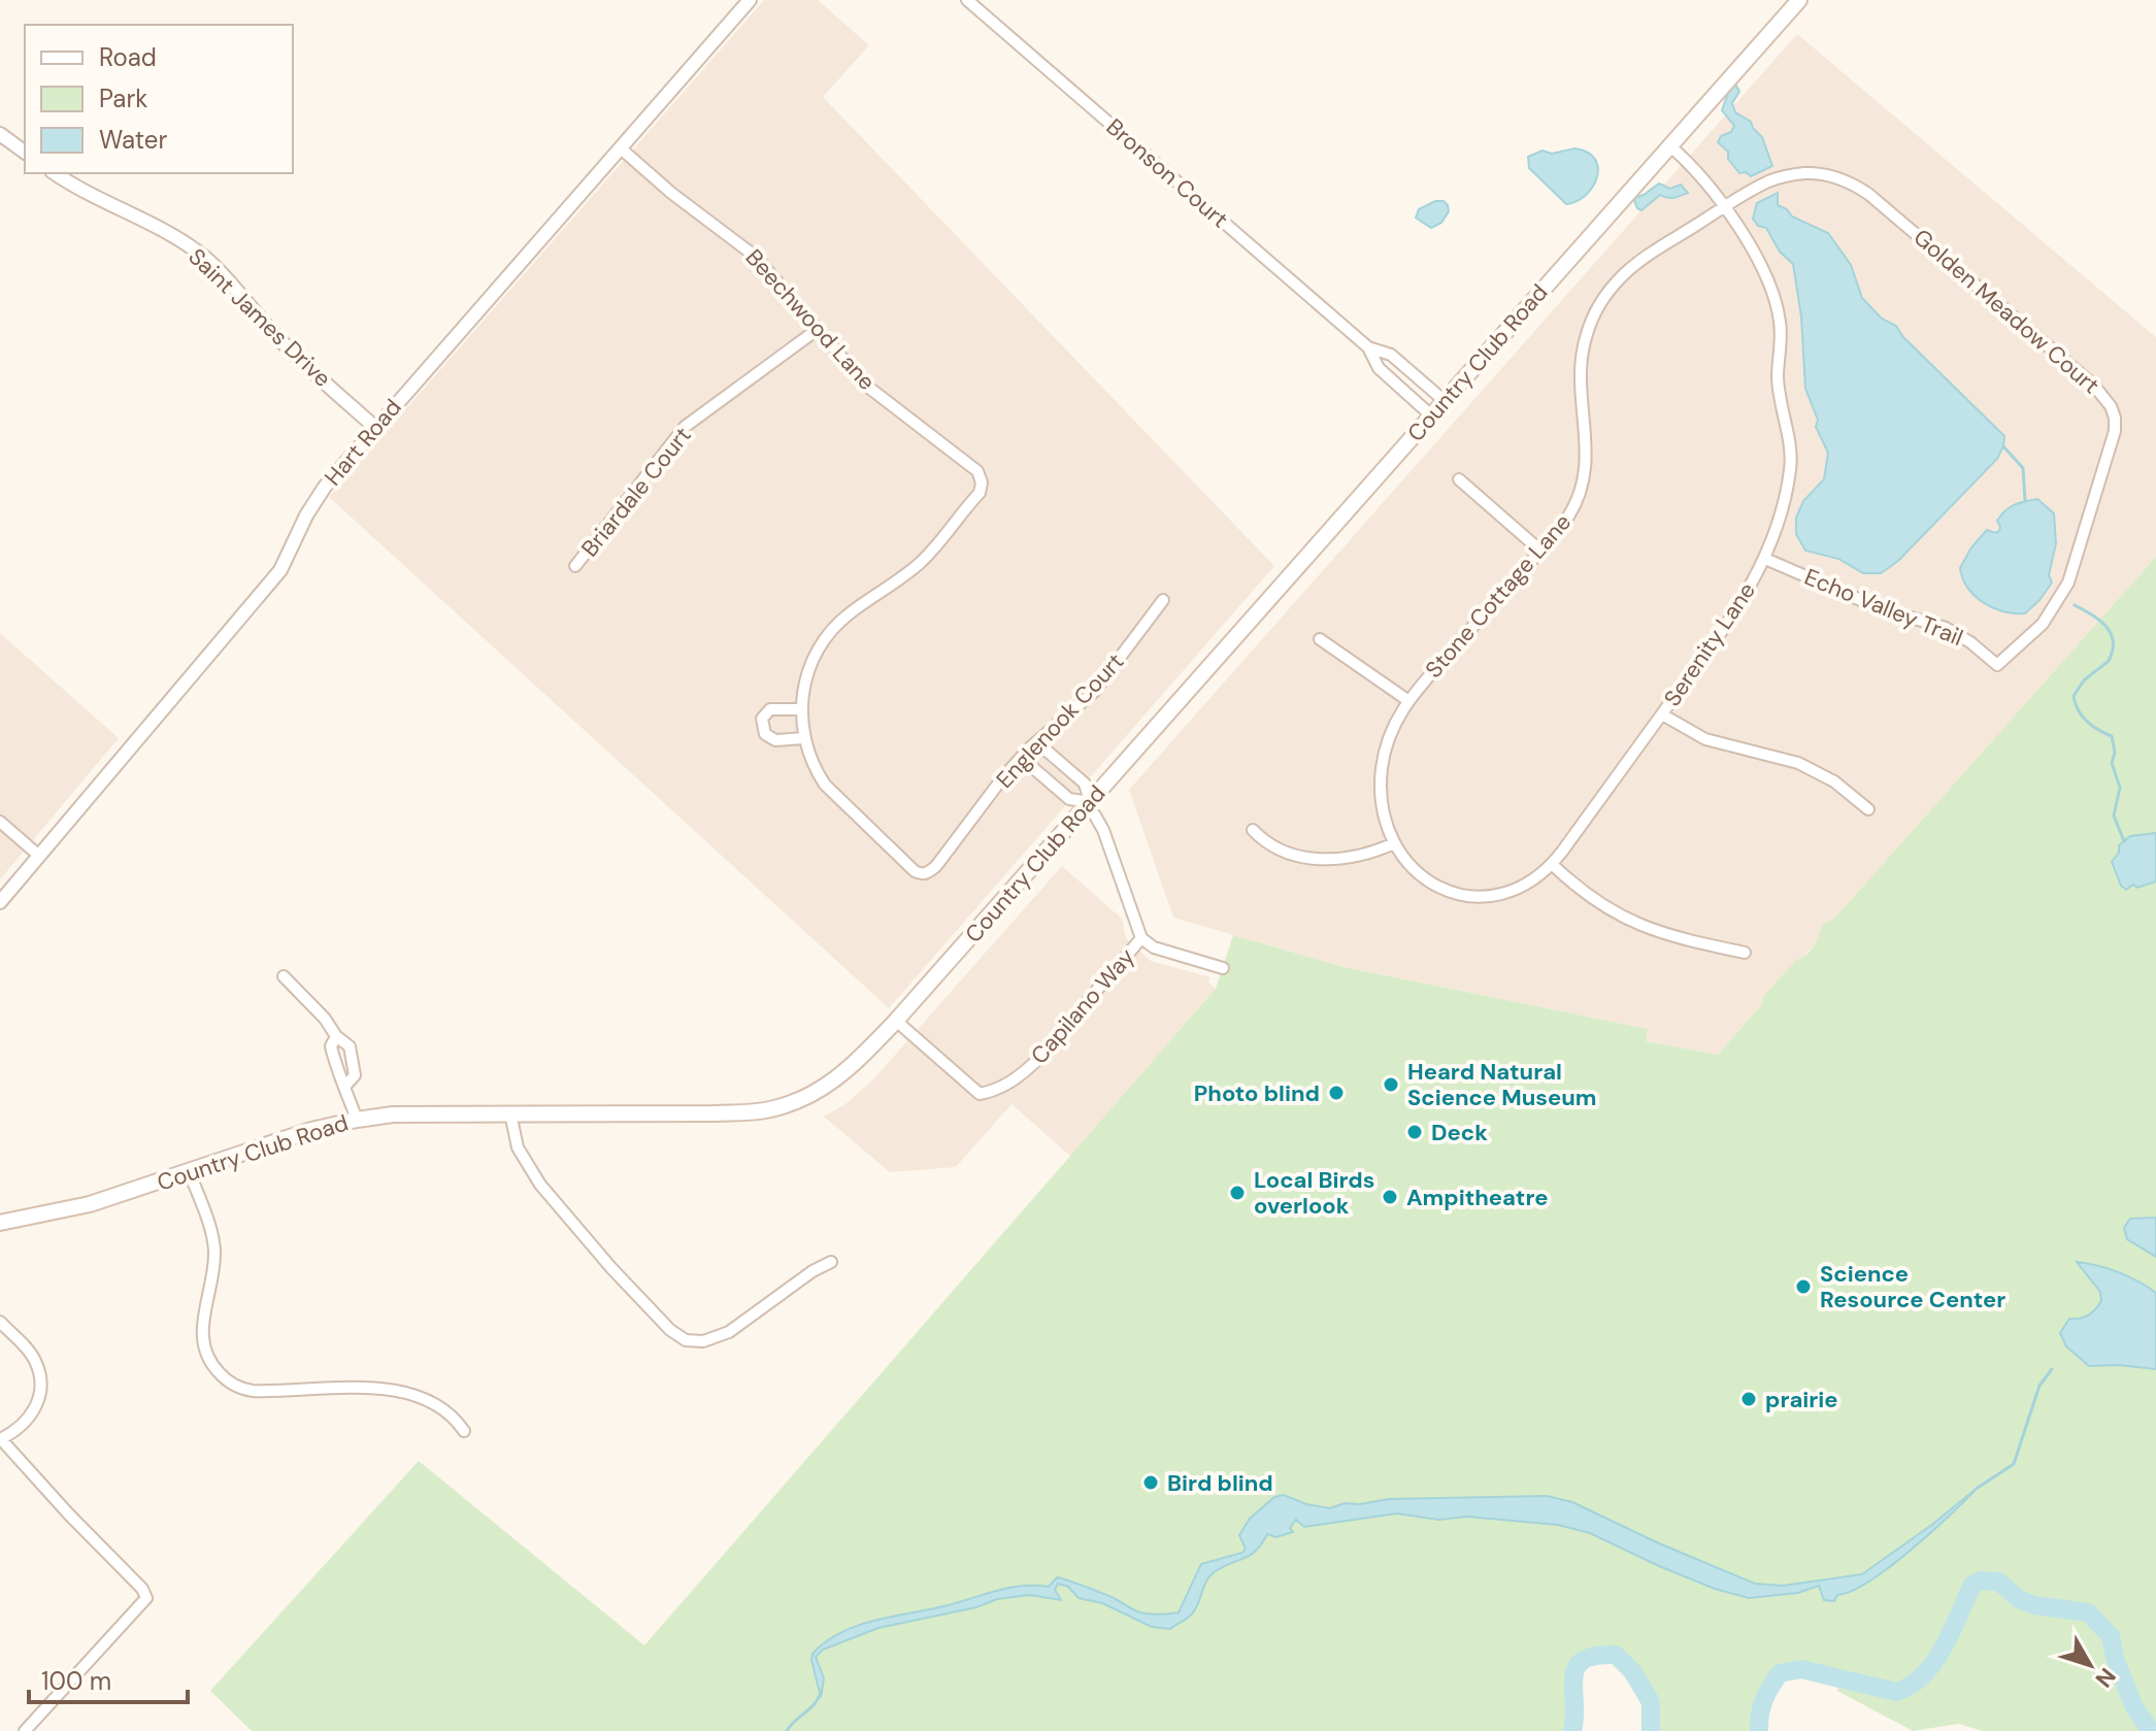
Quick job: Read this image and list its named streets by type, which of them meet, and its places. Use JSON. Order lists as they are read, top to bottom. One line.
{"streets":{"main road":["Country Club Road"],"street":["Bronson Court","Golden Meadow Court","Saint James Drive","Beechwood Lane","Hart Road","Briardale Court","Stone Cottage Lane","Echo Valley Trail","Serenity Lane","Englenook Court","Capilano Way"]},"crossings":[["Bronson Court","Country Club Road"],["Golden Meadow Court","Stone Cottage Lane"],["Golden Meadow Court","Echo Valley Trail"],["Golden Meadow Court","Serenity Lane"],["Saint James Drive","Hart Road"],["Beechwood Lane","Hart Road"],["Beechwood Lane","Briardale Court"],["Beechwood Lane","Englenook Court"],["Country Club Road","Serenity Lane"],["Country Club Road","Capilano Way"],["Stone Cottage Lane","Serenity Lane"],["Echo Valley Trail","Serenity Lane"]],"places":["Heard Natural Science Museum","Photo blind","Deck","Local Birds overlook","Ampitheatre","Science Resource Center","prairie","Bird blind"],"legend":["Road","Park","Water"],"scale_bar":"100 m","north":"bottom right"}
